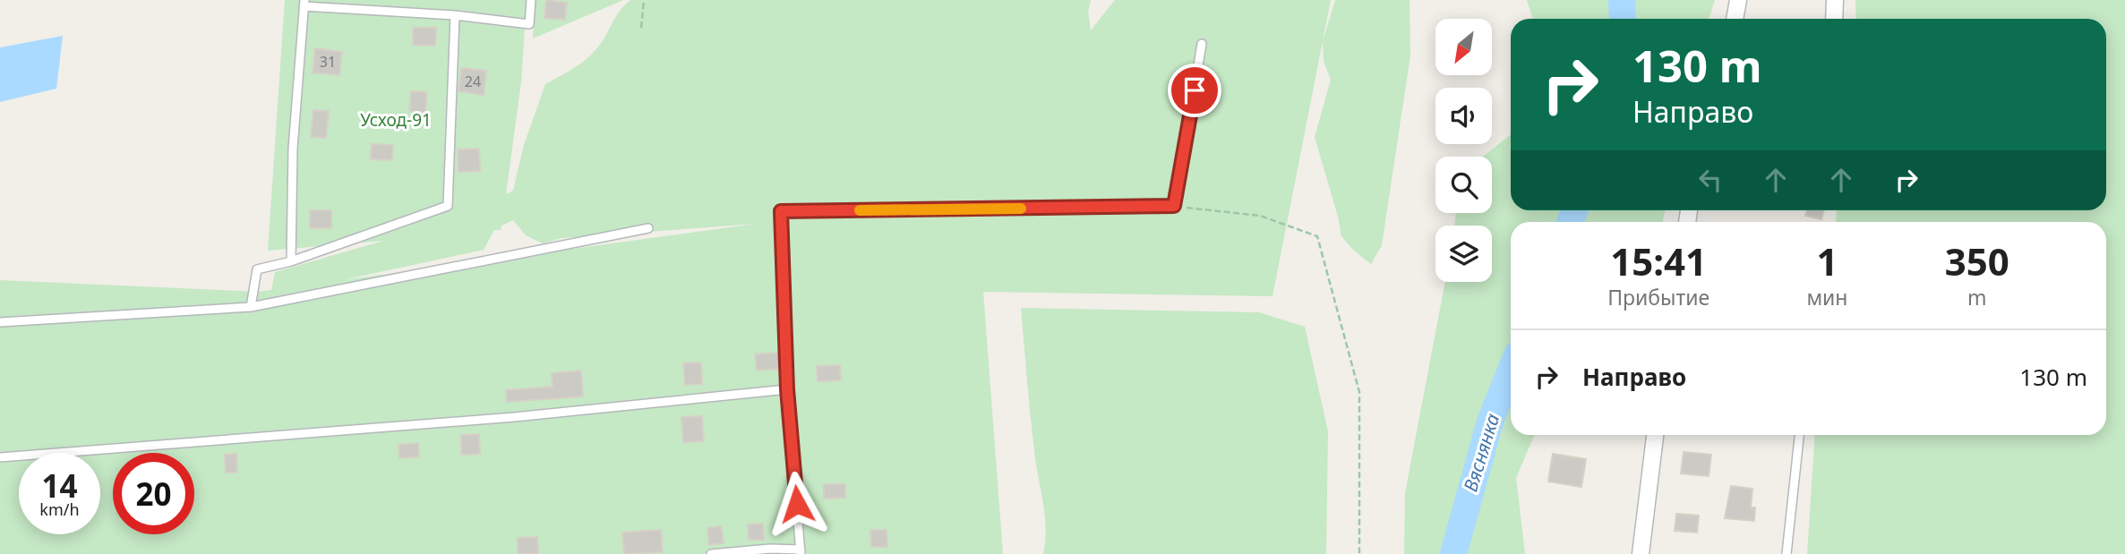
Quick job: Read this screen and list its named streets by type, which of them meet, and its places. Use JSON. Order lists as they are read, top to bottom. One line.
{"water":["Вяснянка"],"parks":["Усход-91"],"house_numbers":["31","24"],"north":"bottom left","page":{"turn":["130 m","Направо"],"eta":["15:41","Прибытие","1","мин","350","m"],"list":[{"name":"Направо","value":"130 m"}],"speed":"14 km/h","limit":"20"}}
